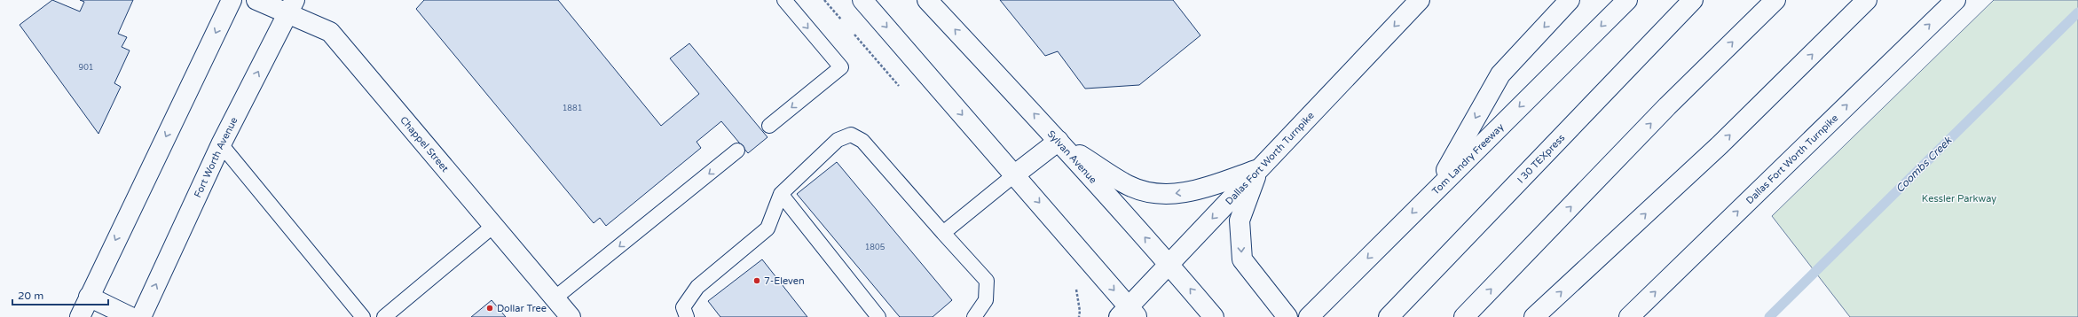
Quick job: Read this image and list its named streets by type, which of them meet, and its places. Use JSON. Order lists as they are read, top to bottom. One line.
{"streets":{"main road":["Chappel Street","Sylvan Avenue","Fort Worth Avenue","Dallas Fort Worth Turnpike","Tom Landry Freeway","I 30 TEXpress"]},"crossings":[["Chappel Street","Fort Worth Avenue"],["Sylvan Avenue","Dallas Fort Worth Turnpike"]],"water":["Coombs Creek"],"parks":["Kessler Parkway"],"places":["7-Eleven","Dollar Tree"],"house_numbers":["901","1881","1805"],"scale_bar":"20 m"}
